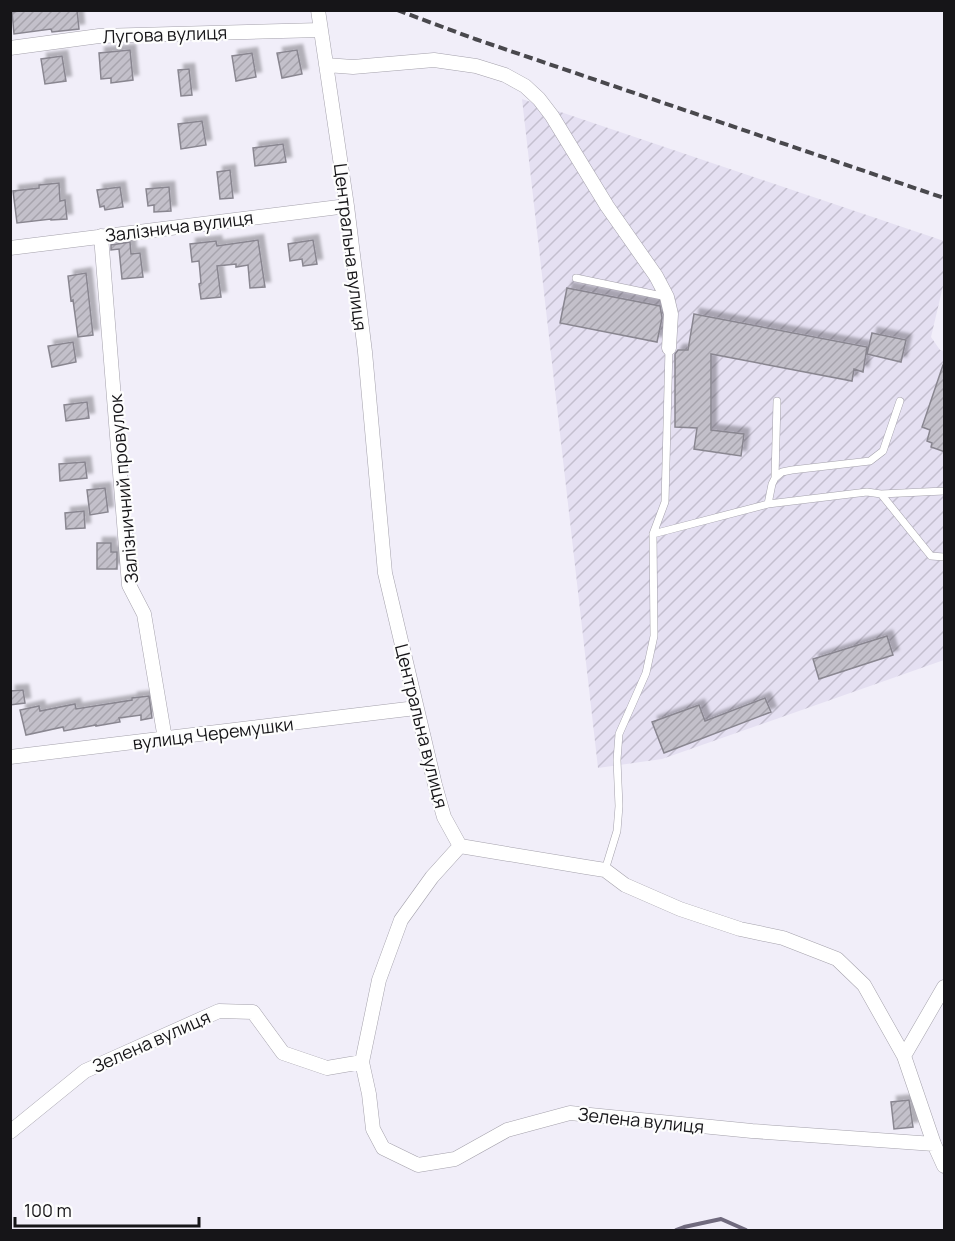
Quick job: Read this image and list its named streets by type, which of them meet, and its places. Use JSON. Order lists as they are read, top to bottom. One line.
{"streets":{"street":["Лугова вулиця","Залізнича вулиця","Центральна вулиця","Залізничний провулок","вулиця Черемушки","Зелена вулиця"]},"crossings":[["Лугова вулиця","Центральна вулиця"],["Залізнича вулиця","Центральна вулиця"],["Залізнича вулиця","Залізничний провулок"],["Центральна вулиця","вулиця Черемушки"],["Залізничний провулок","вулиця Черемушки"]],"scale_bar":"100 m"}
